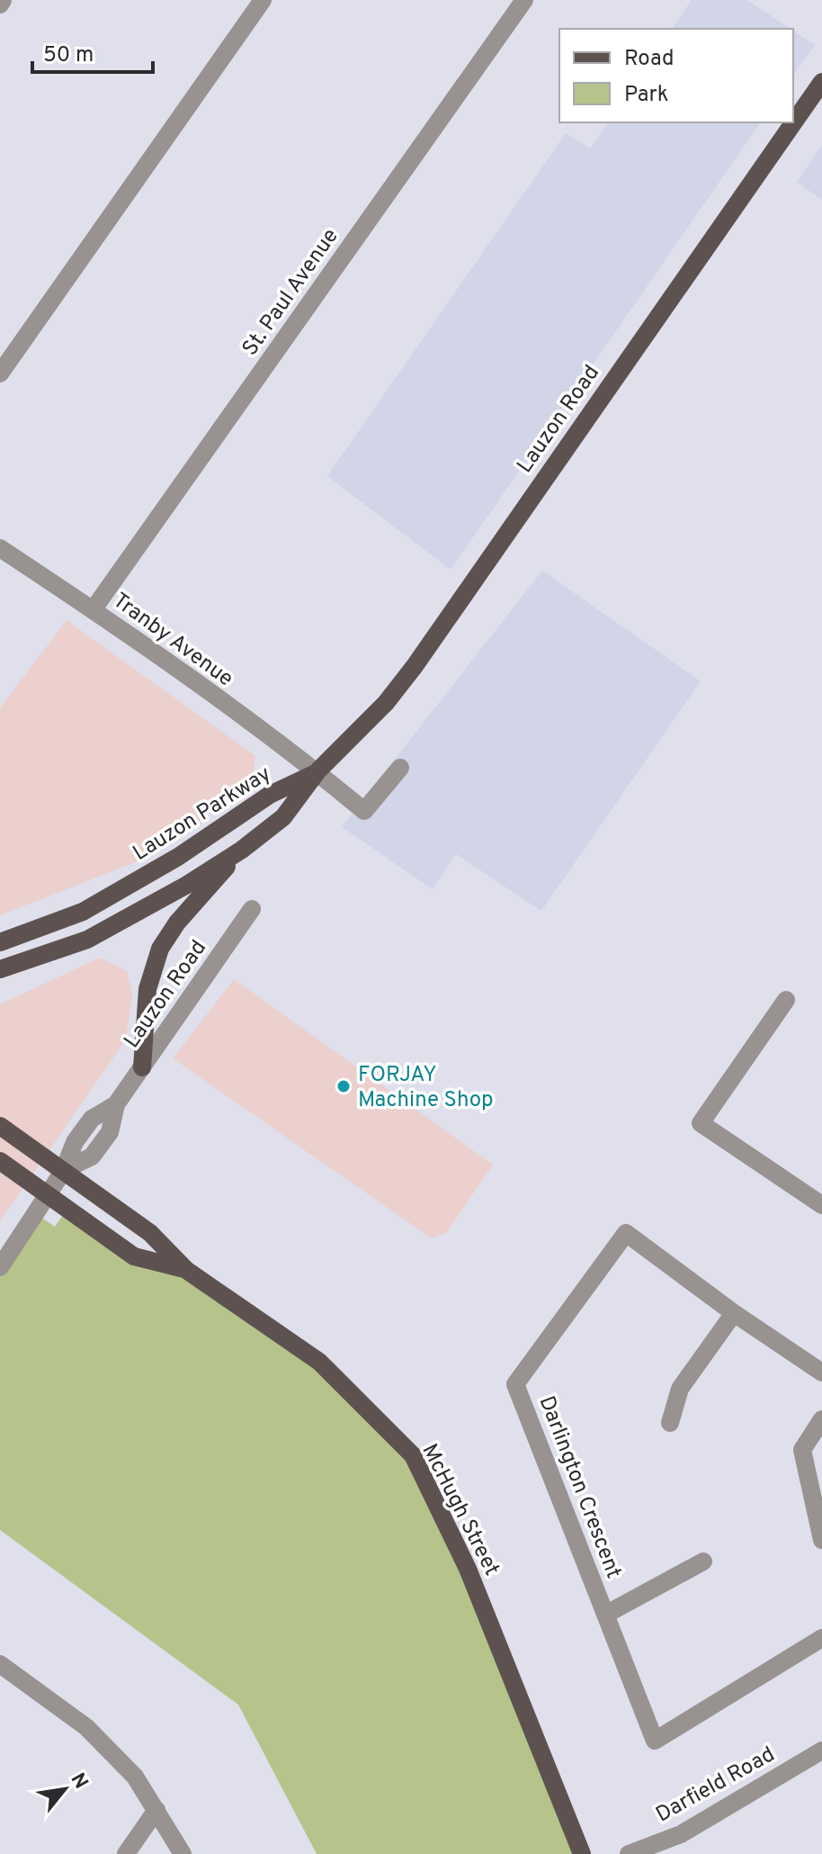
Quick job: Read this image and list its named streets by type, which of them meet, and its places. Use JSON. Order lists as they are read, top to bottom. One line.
{"streets":{"main road":["Lauzon Road","Lauzon Parkway","McHugh Street"],"street":["St. Paul Avenue","Tranby Avenue","Darlington Crescent","Darfield Road"]},"crossings":[["St. Paul Avenue","Tranby Avenue"],["Lauzon Road","Tranby Avenue"],["Lauzon Road","Lauzon Parkway"],["Lauzon Road","McHugh Street"],["Tranby Avenue","Lauzon Parkway"]],"places":["FORJAY Machine Shop"],"legend":["Road","Park"],"scale_bar":"50 m","north":"top right"}
